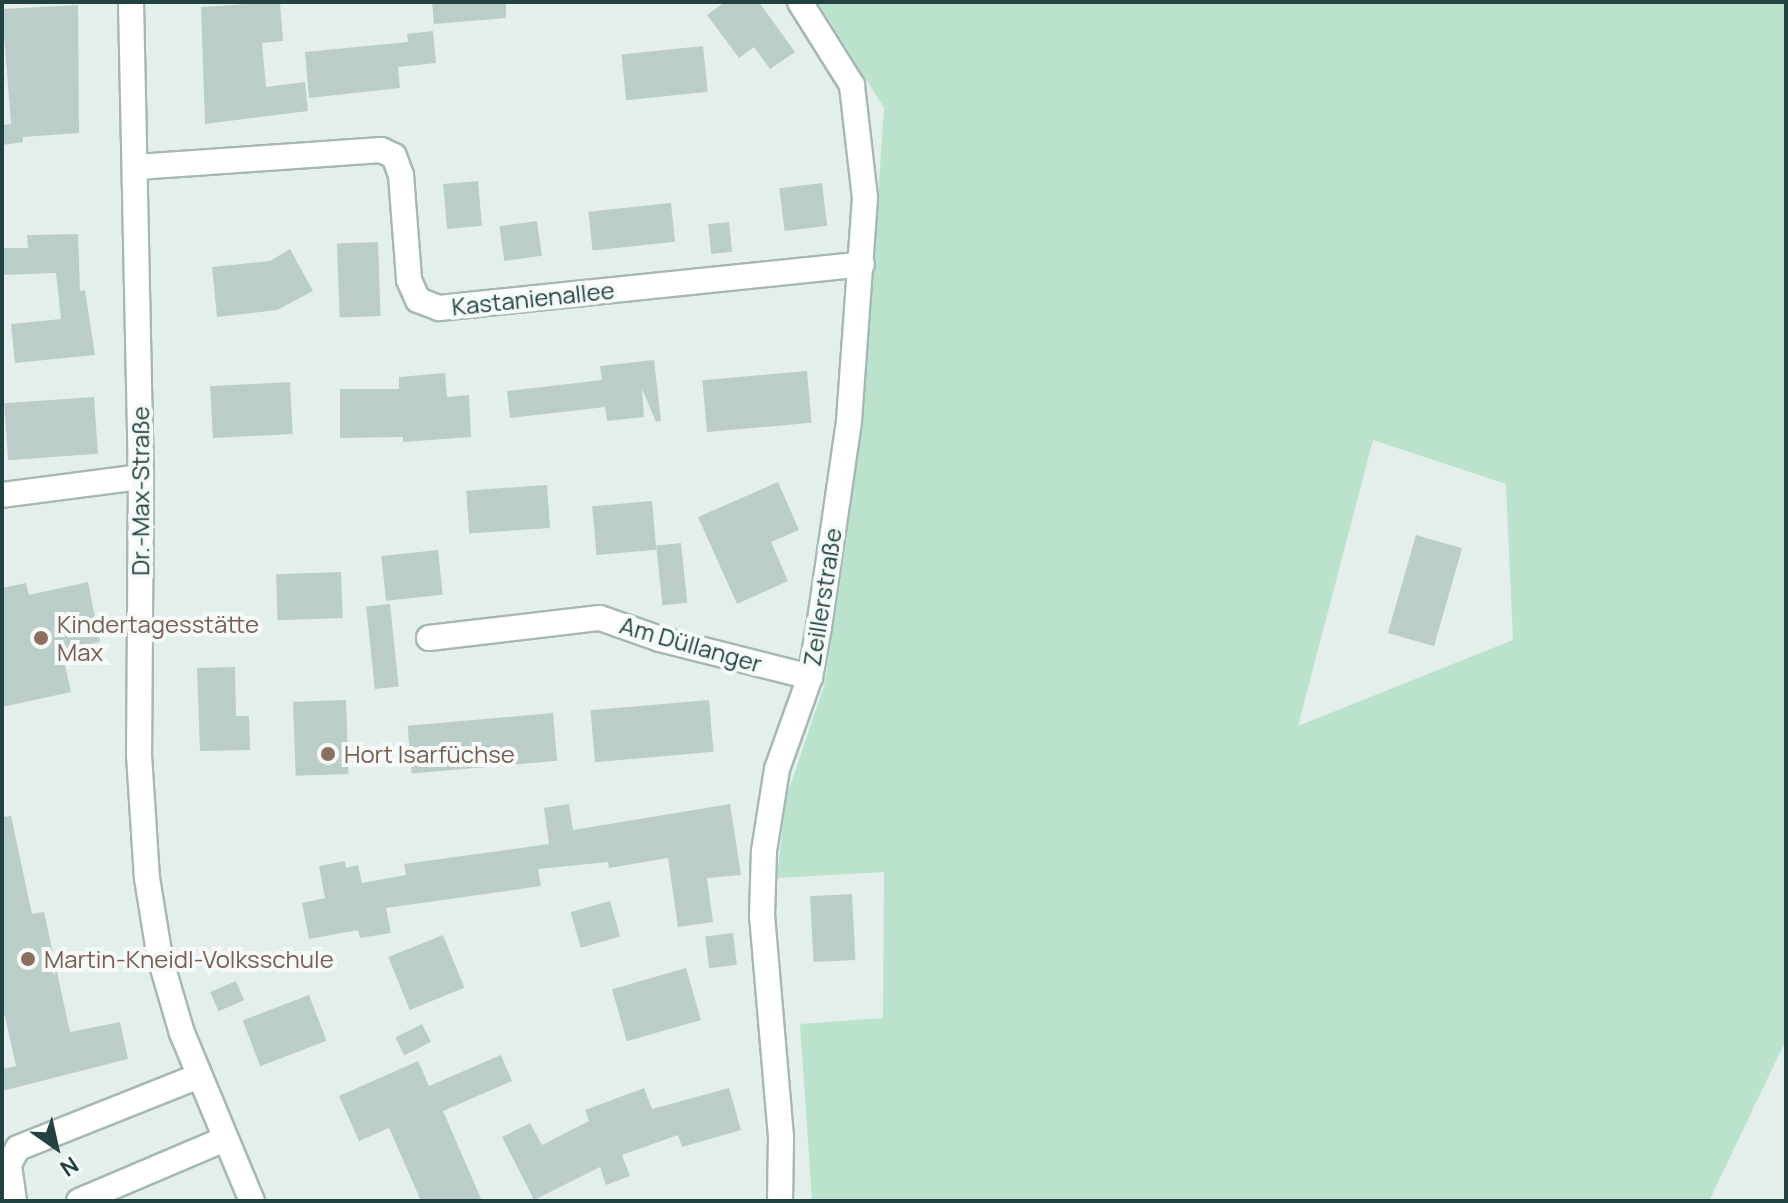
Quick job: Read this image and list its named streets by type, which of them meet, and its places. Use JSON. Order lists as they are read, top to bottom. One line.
{"streets":{"street":["Kastanienallee","Dr.-Max-Straße","Zeillerstraße","Am Düllanger"]},"crossings":[["Kastanienallee","Dr.-Max-Straße"],["Kastanienallee","Zeillerstraße"],["Zeillerstraße","Am Düllanger"]],"places":["Kindertagesstätte Max","Hort Isarfüchse","Martin-Kneidl-Volksschule"],"north":"bottom right"}
